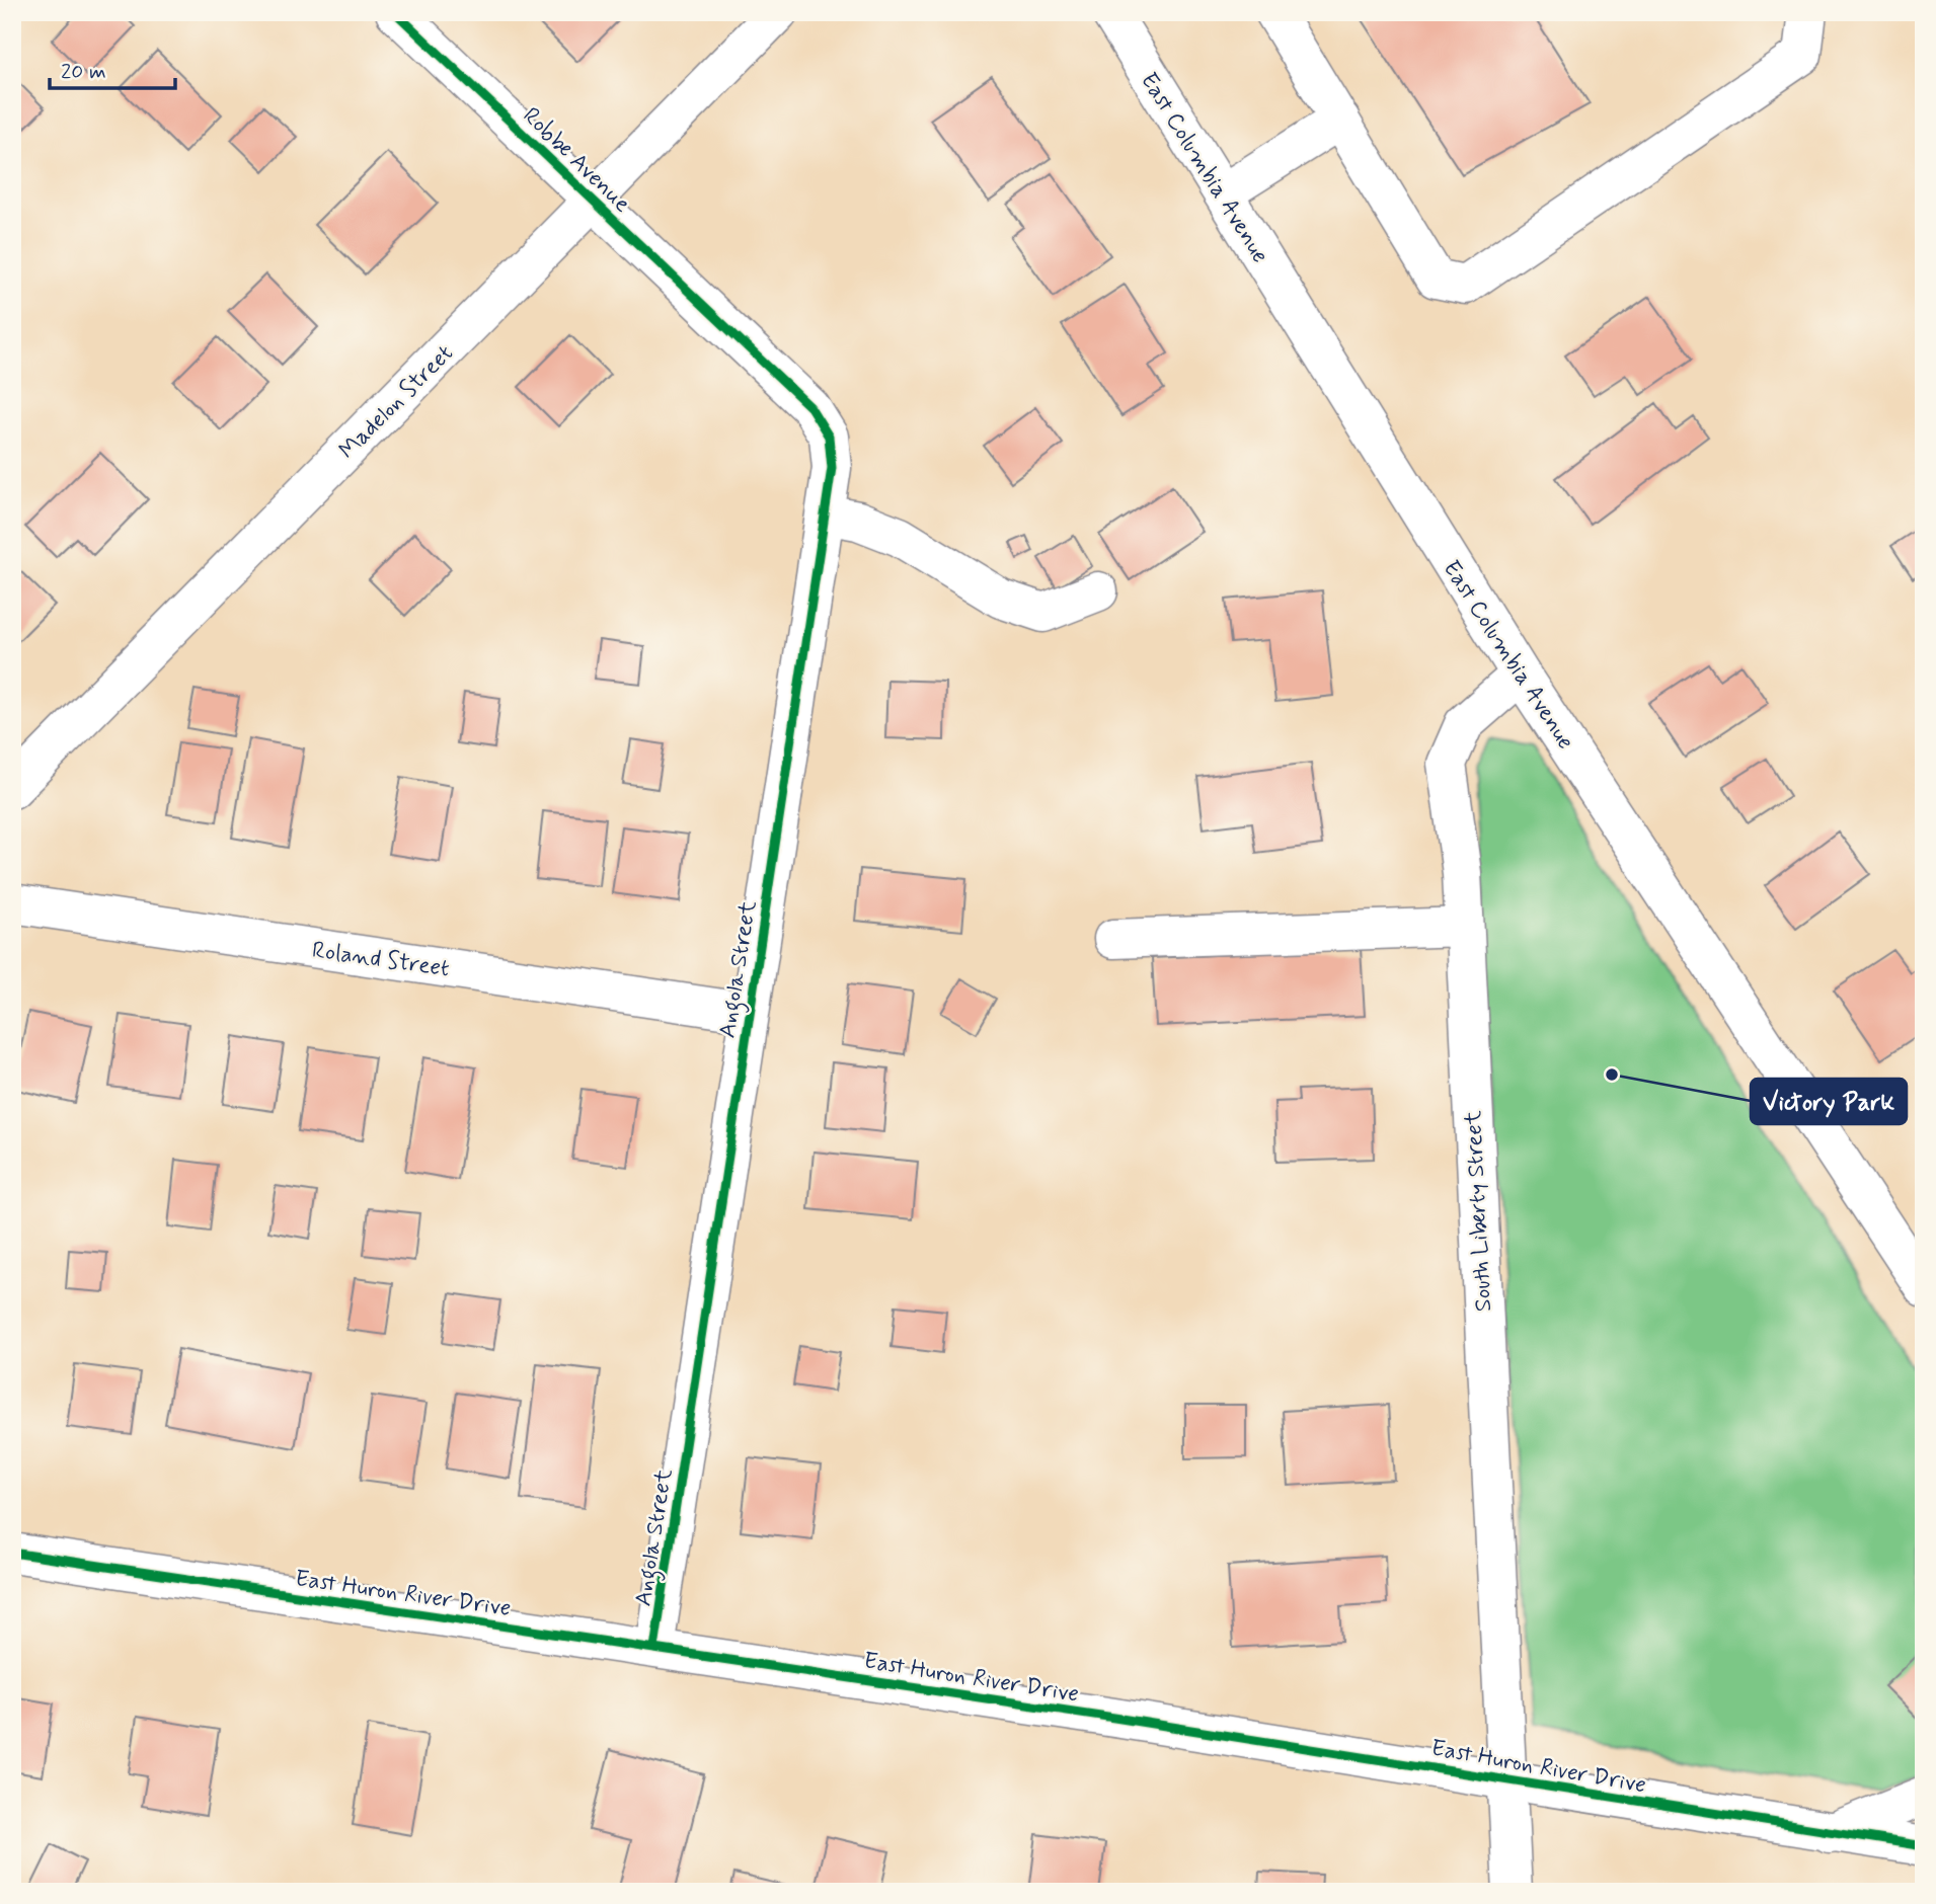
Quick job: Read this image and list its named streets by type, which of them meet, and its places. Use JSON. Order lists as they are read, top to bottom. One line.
{"streets":{"street":["Robbe Avenue","East Columbia Avenue","Madelon Street","Roland Street","Angola Street","South Liberty Street","East Huron River Drive"]},"crossings":[["Robbe Avenue","Madelon Street"],["Robbe Avenue","Angola Street"],["East Columbia Avenue","South Liberty Street"],["Roland Street","Angola Street"],["Angola Street","East Huron River Drive"],["South Liberty Street","East Huron River Drive"]],"places":["Victory Park"],"scale_bar":"20 m"}
